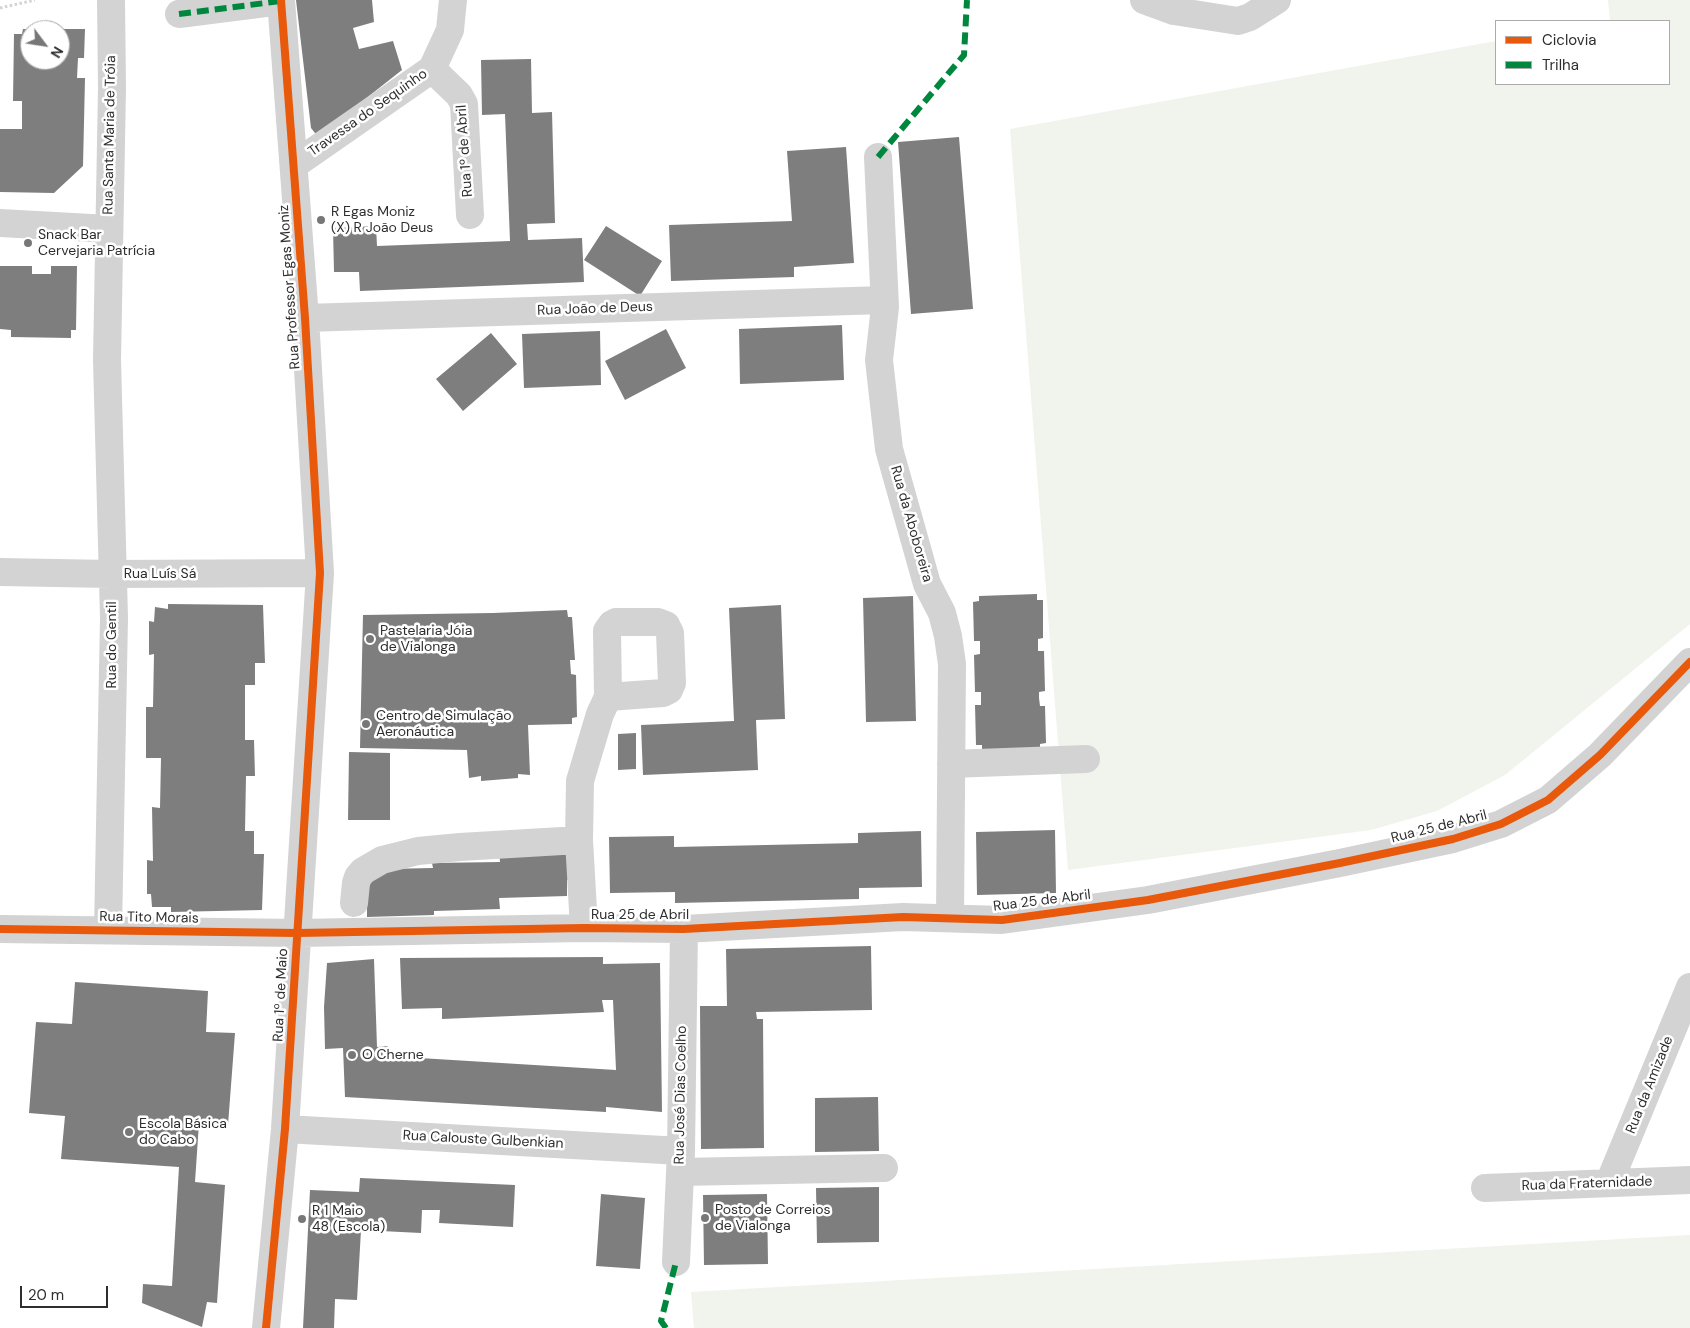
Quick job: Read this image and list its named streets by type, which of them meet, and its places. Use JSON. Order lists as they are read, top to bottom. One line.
{"streets":{"street":["Travessa do Sequinho","Rua Santa Maria de Tróia","Rua 1º de Abril","Rua Professor Egas Moniz","Rua João de Deus","Rua da Aboboreira","Rua Luís Sá","Rua do Gentil","Rua 25 de Abril","Rua Tito Morais","Rua 1º de Maio","Rua da Amizade","Rua José Dias Coelho","Rua Calouste Gulbenkian","Rua da Fraternidade"]},"crossings":[["Travessa do Sequinho","Rua 1º de Abril"],["Travessa do Sequinho","Rua Professor Egas Moniz"],["Rua Santa Maria de Tróia","Rua do Gentil"],["Rua Professor Egas Moniz","Rua João de Deus"],["Rua Professor Egas Moniz","Rua Luís Sá"],["Rua Professor Egas Moniz","Rua 1º de Maio"],["Rua João de Deus","Rua da Aboboreira"],["Rua da Aboboreira","Rua 25 de Abril"],["Rua Luís Sá","Rua do Gentil"],["Rua Luís Sá","Rua 1º de Maio"],["Rua do Gentil","Rua Tito Morais"],["Rua 25 de Abril","Rua Tito Morais"],["Rua 25 de Abril","Rua 1º de Maio"],["Rua 25 de Abril","Rua José Dias Coelho"],["Rua Tito Morais","Rua 1º de Maio"],["Rua 1º de Maio","Rua Calouste Gulbenkian"],["Rua da Amizade","Rua da Fraternidade"],["Rua José Dias Coelho","Rua Calouste Gulbenkian"]],"places":["R Egas Moniz (X) R João Deus","Snack Bar Cervejaria Patrícia","Pastelaria Jóia de Vialonga","Centro de Simulação Aeronáutica","O Cherne","Escola Básica do Cabo","Posto de Correios de Vialonga","R 1 Maio 48 (Escola)"],"legend":["Ciclovia","Trilha"],"scale_bar":"20 m","north":"bottom right"}
